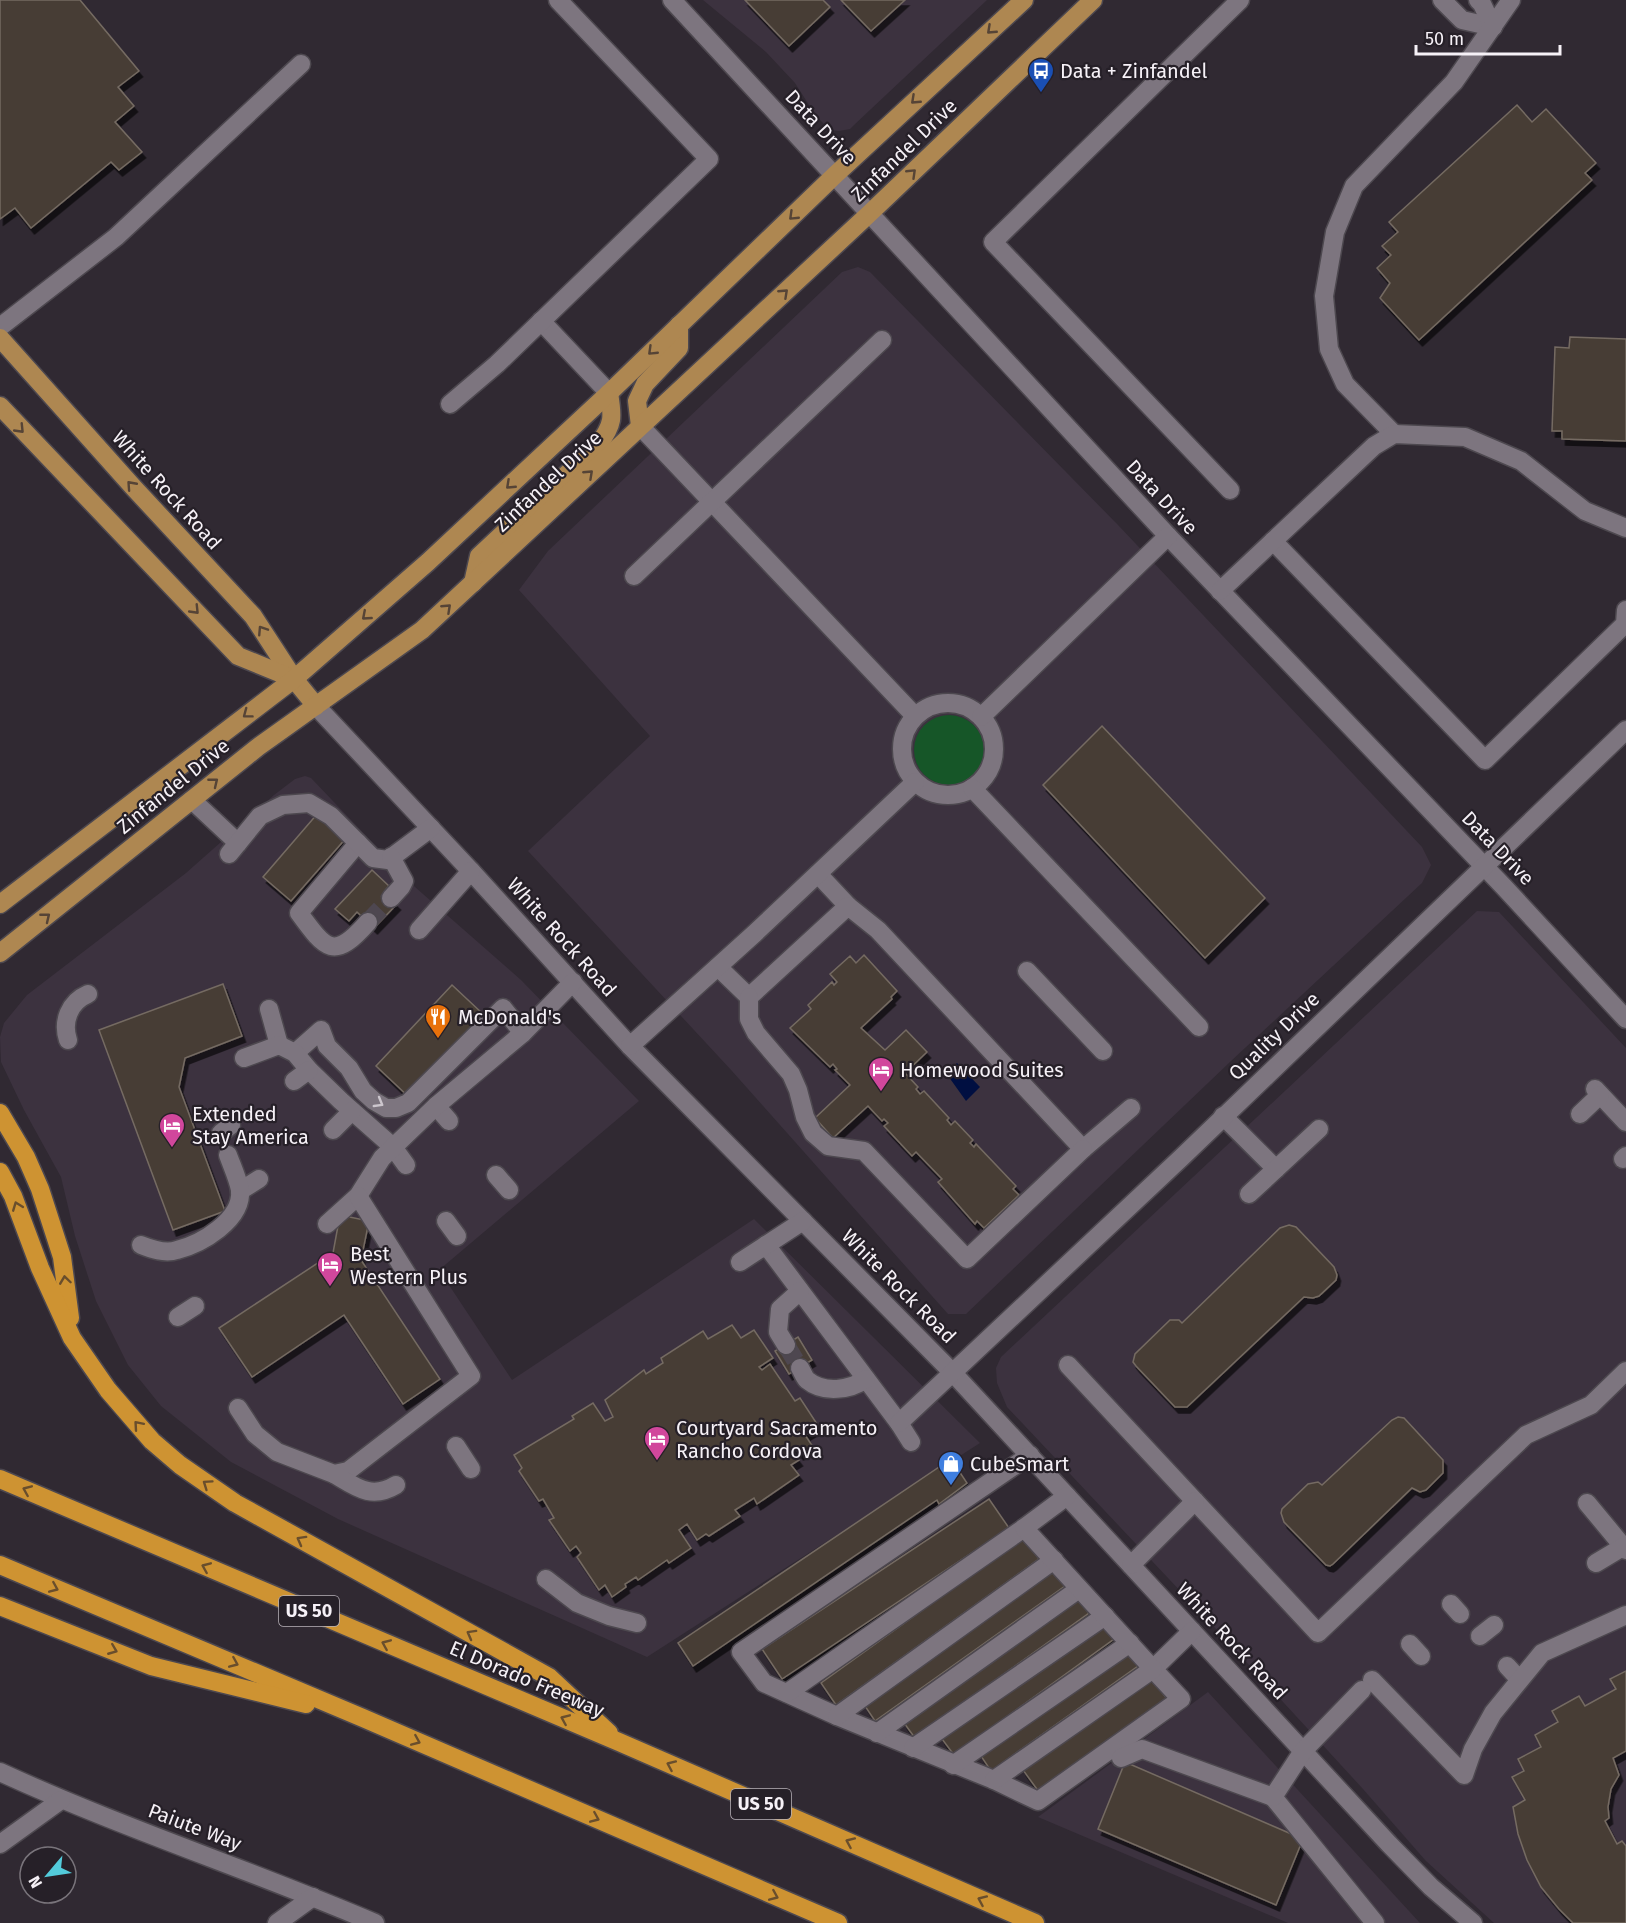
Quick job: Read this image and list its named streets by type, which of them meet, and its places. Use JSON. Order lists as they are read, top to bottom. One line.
{"streets":{"highway":["US 50","El Dorado Freeway"],"main road":["Zinfandel Drive","White Rock Road"],"street":["Data Drive","Quality Drive","Paiute Way"]},"crossings":[["Data Drive","Zinfandel Drive"],["Data Drive","Quality Drive"],["Zinfandel Drive","White Rock Road"],["White Rock Road","Quality Drive"]],"places":{"bus stop":["Data + Zinfandel"],"restaurant":["McDonald's"],"hotel":["Homewood Suites","Extended Stay America","Best Western Plus","Courtyard Sacramento Rancho Cordova"],"shop":["CubeSmart"]},"scale_bar":"50 m","north":"bottom left"}
